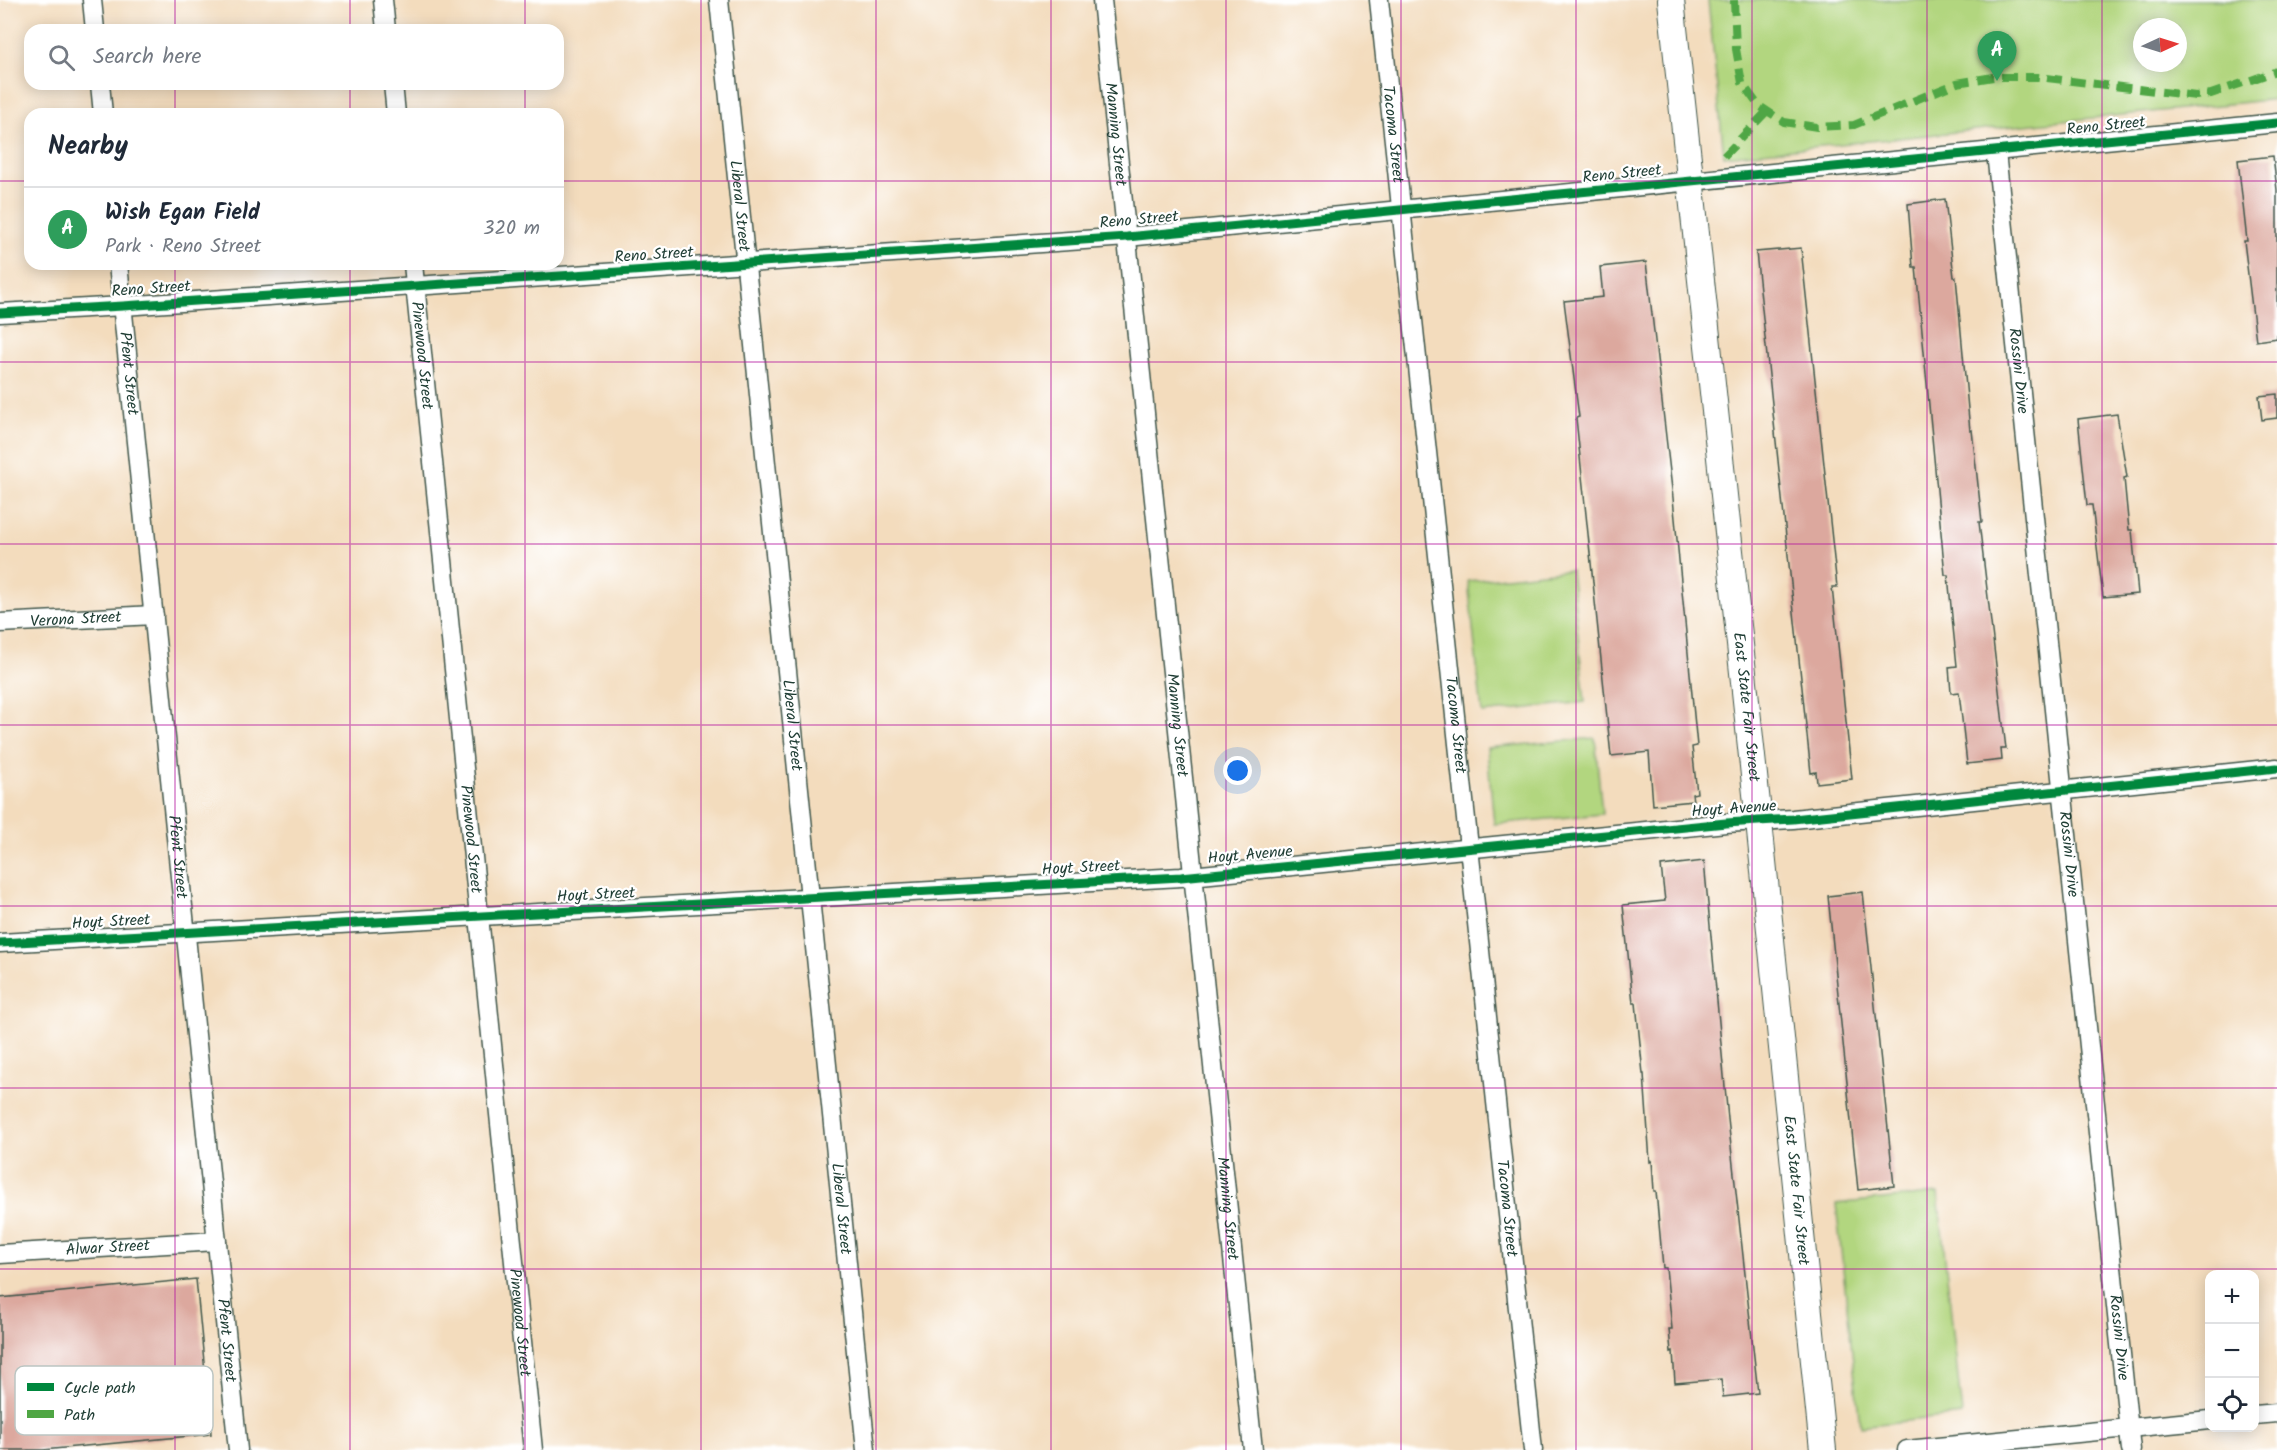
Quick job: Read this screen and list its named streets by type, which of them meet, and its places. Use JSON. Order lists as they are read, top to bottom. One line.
{"streets":{"street":["Reno Street","Manning Street","Tacoma Street","Liberal Street","Pinewood Street","Rossini Drive","Pfent Street","Verona Street","East State Fair Street","Hoyt Avenue","Hoyt Street","Alwar Street"]},"crossings":[["Reno Street","Manning Street"],["Reno Street","Tacoma Street"],["Reno Street","Liberal Street"],["Reno Street","Pinewood Street"],["Reno Street","Rossini Drive"],["Reno Street","Pfent Street"],["Reno Street","East State Fair Street"],["Manning Street","Hoyt Avenue"],["Manning Street","Hoyt Street"],["Tacoma Street","Hoyt Avenue"],["Liberal Street","Hoyt Street"],["Pinewood Street","Hoyt Street"],["Rossini Drive","Hoyt Avenue"],["Pfent Street","Verona Street"],["Pfent Street","Hoyt Street"],["Pfent Street","Alwar Street"],["East State Fair Street","Hoyt Avenue"],["Hoyt Avenue","Hoyt Street"]],"legend":["Cycle path","Path"],"north":"right","page":{"search":"Search here","pins":"A","heading":"Nearby","list":[{"mark":"A","name":"Wish Egan Field","note":"Park · Reno Street","value":"320 m"}],"map_buttons":["+","−"]}}
